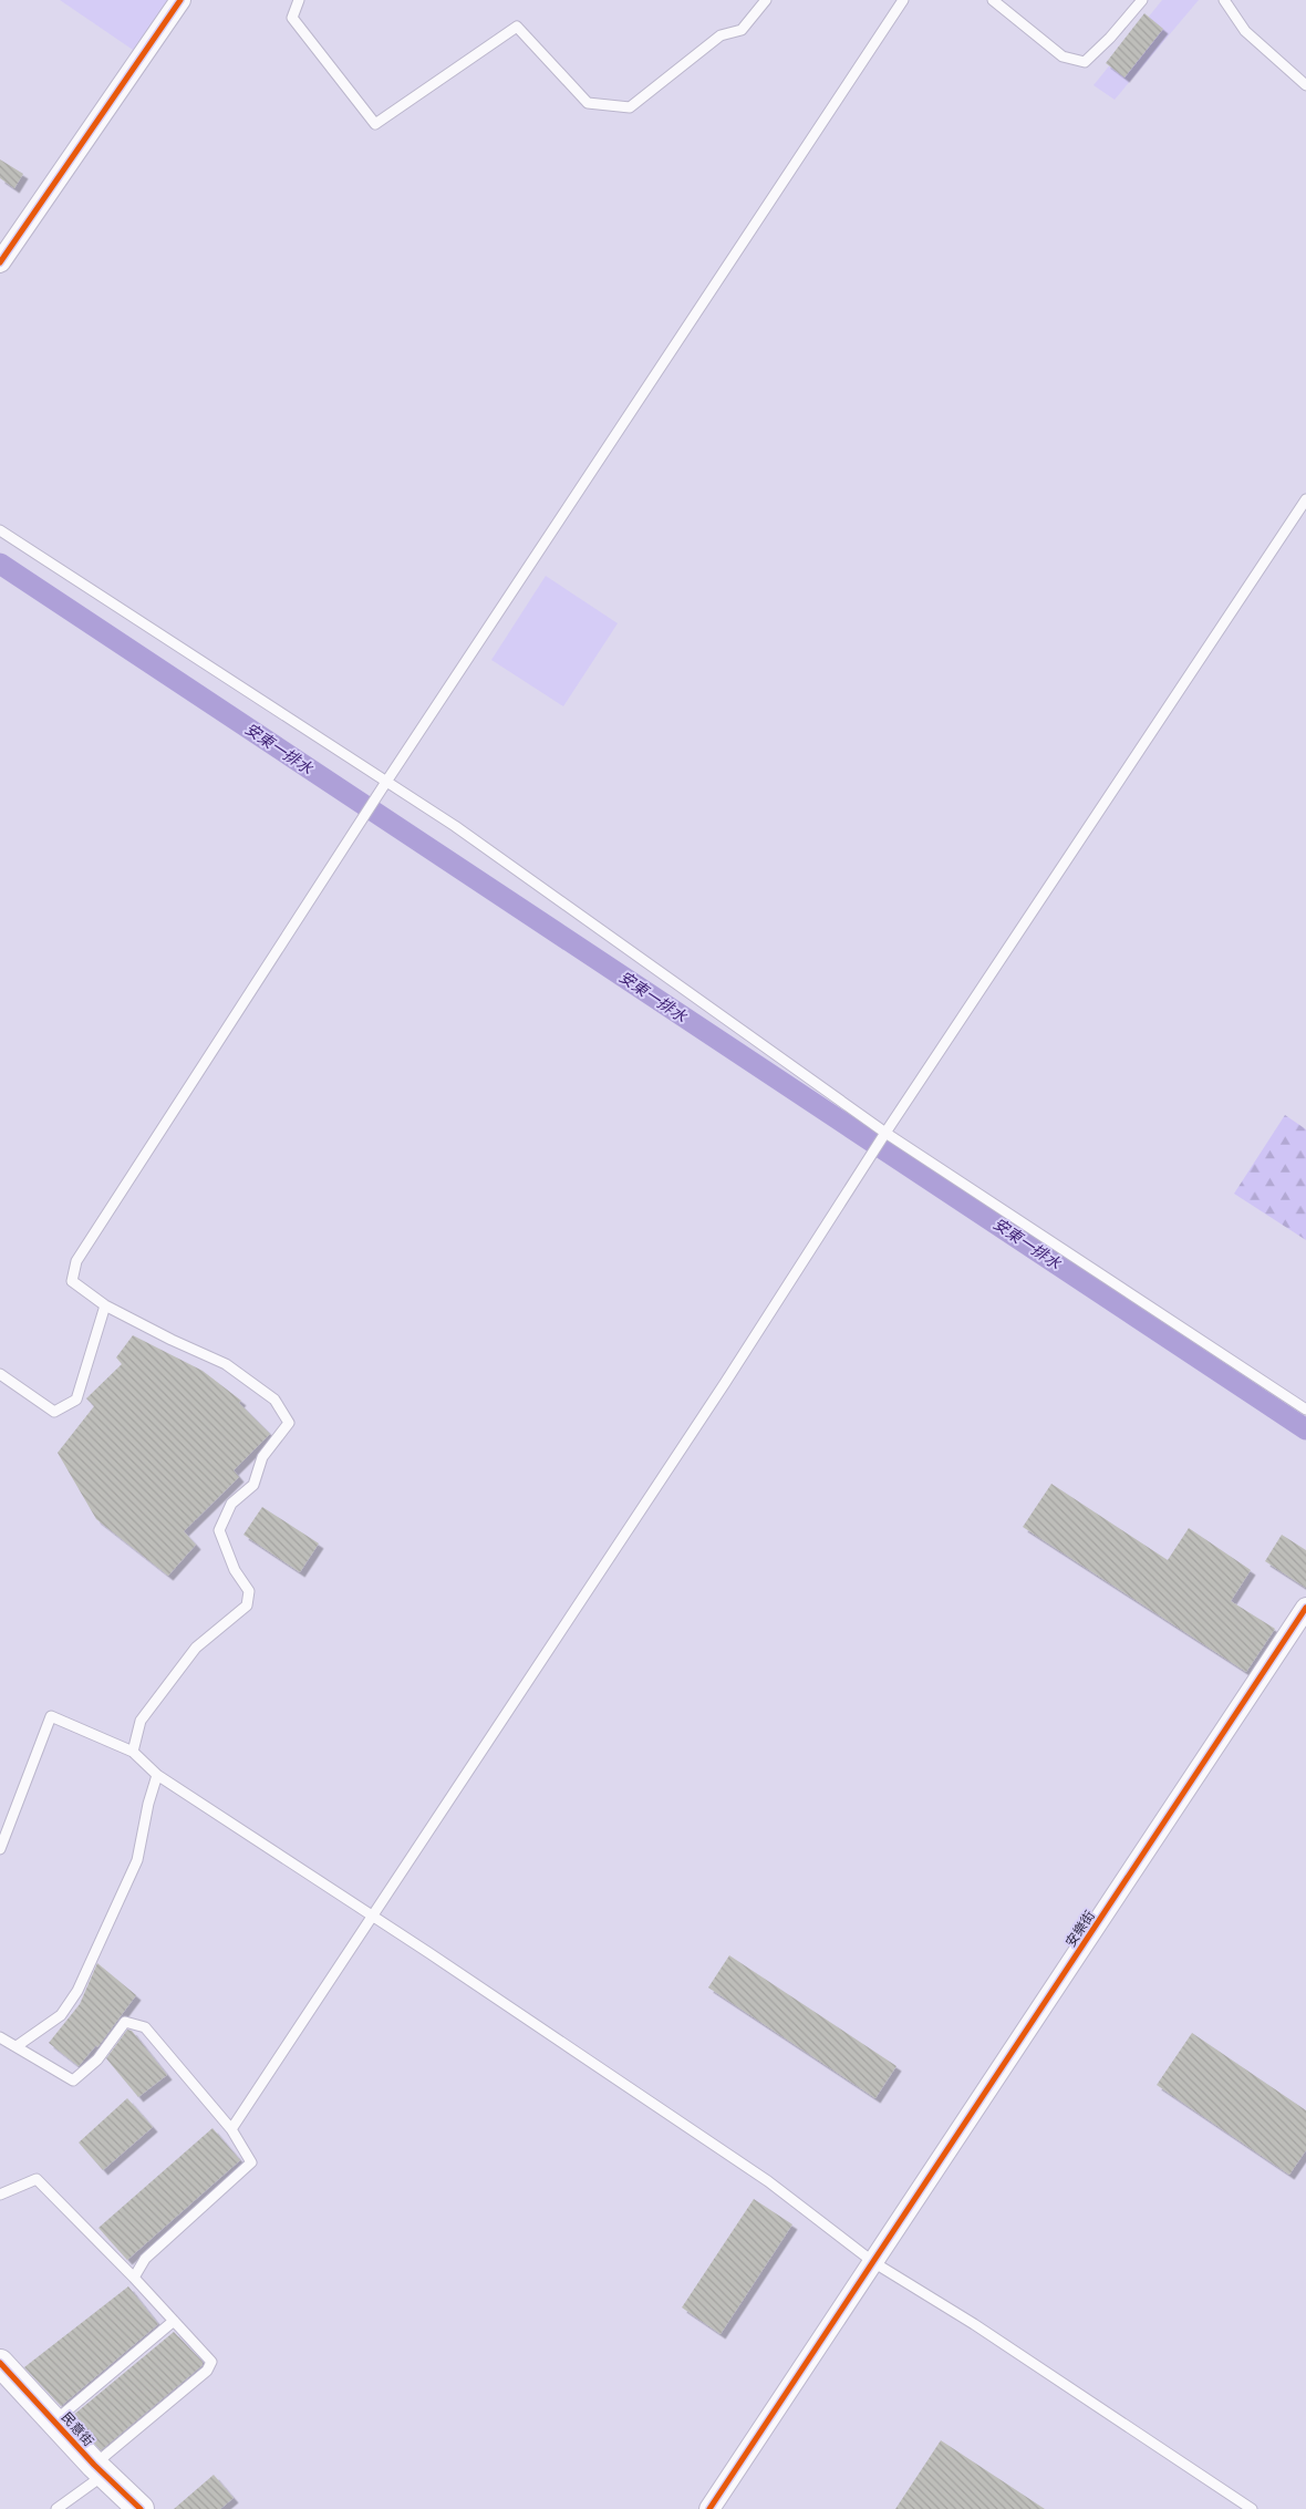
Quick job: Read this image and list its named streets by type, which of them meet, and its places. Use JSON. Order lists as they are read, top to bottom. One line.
{"streets":{"street":["安樂街","民意街"]},"water":["安東一排水"]}
